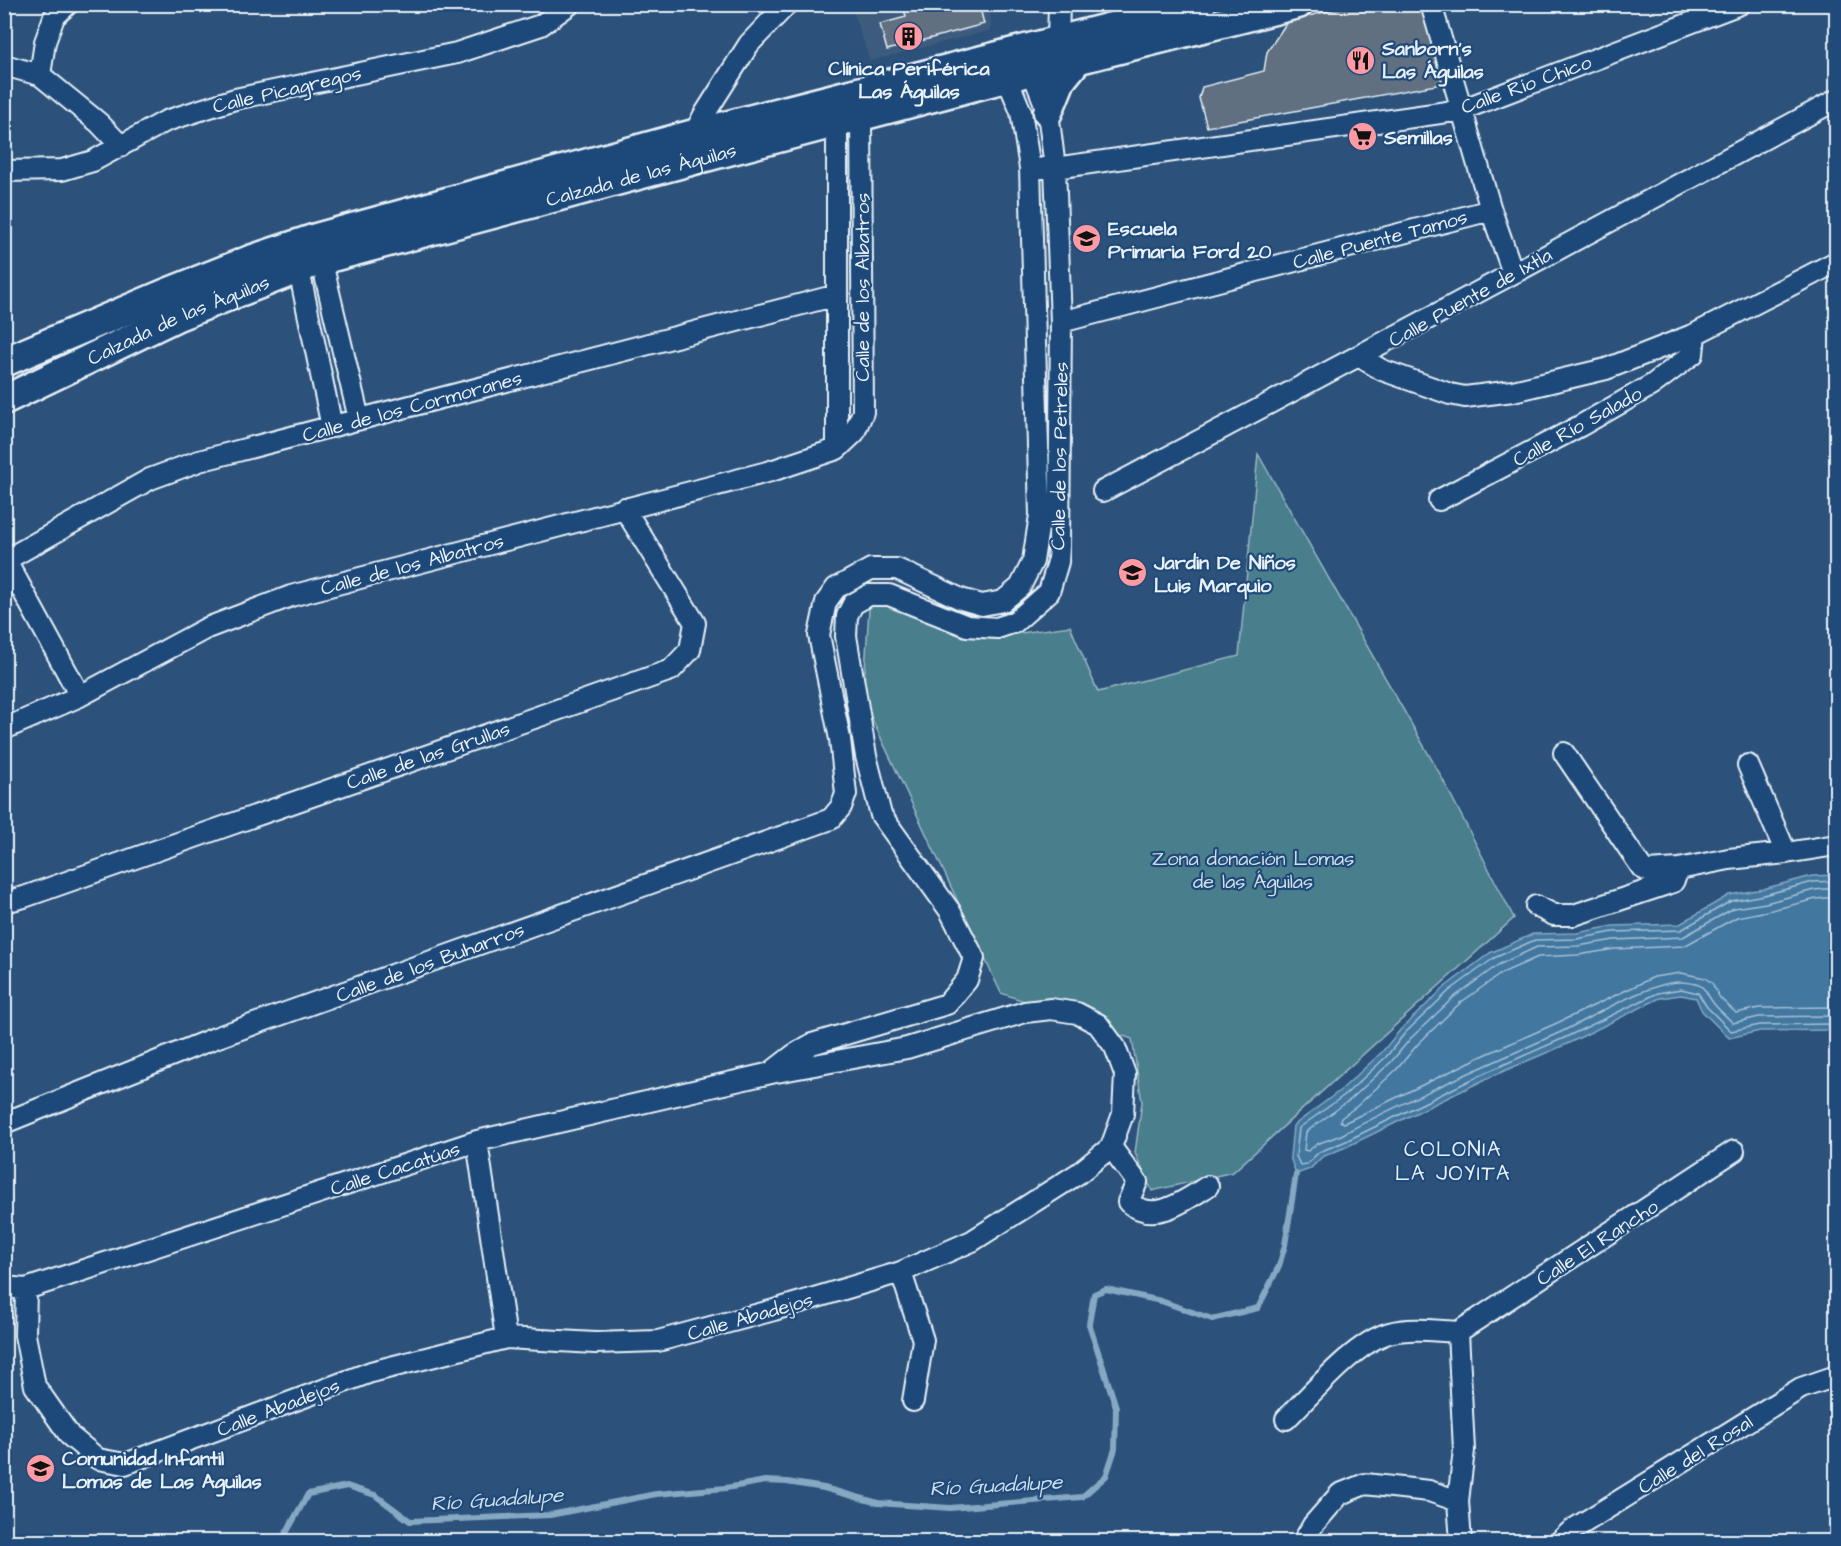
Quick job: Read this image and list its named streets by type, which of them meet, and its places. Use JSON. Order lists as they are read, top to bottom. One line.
{"streets":{"main road":["Calzada de las Águilas"],"street":["Calle Río Chico","Calle Picagregos","Calle Puente Tamos","Calle de los Albatros","Calle Puente de Ixtla","Calle de los Cormoranes","Calle Río Salado","Calle de los Petreles","Calle de las Grullas","Calle de los Buharros","Calle Cacatúas","Calle El Rancho","Calle Abadejos","Calle del Rosal"]},"crossings":[["Calle Río Chico","Calle de los Petreles"],["Calzada de las Águilas","Calle de los Albatros"],["Calzada de las Águilas","Calle de los Petreles"],["Calle Puente Tamos","Calle de los Petreles"],["Calle de los Albatros","Calle de los Cormoranes"],["Calle de los Albatros","Calle de las Grullas"],["Calle de los Petreles","Calle de los Buharros"],["Calle de los Petreles","Calle Cacatúas"],["Calle Cacatúas","Calle Abadejos"]],"districts":["COLONIA LA JOYITA"],"water":["Río Guadalupe"],"parks":["Zona donación Lomas de las Águilas"],"places":{"building":["Clínica Periférica Las Águilas"],"restaurant":["Sanborn's Las Águilas"],"supermarket":["Semillas"],"school or university":["Escuela Primaria Ford 20","Jardin De Niños Luis Marquio","Comunidad Infantil Lomas de Las Aguilas"]}}
